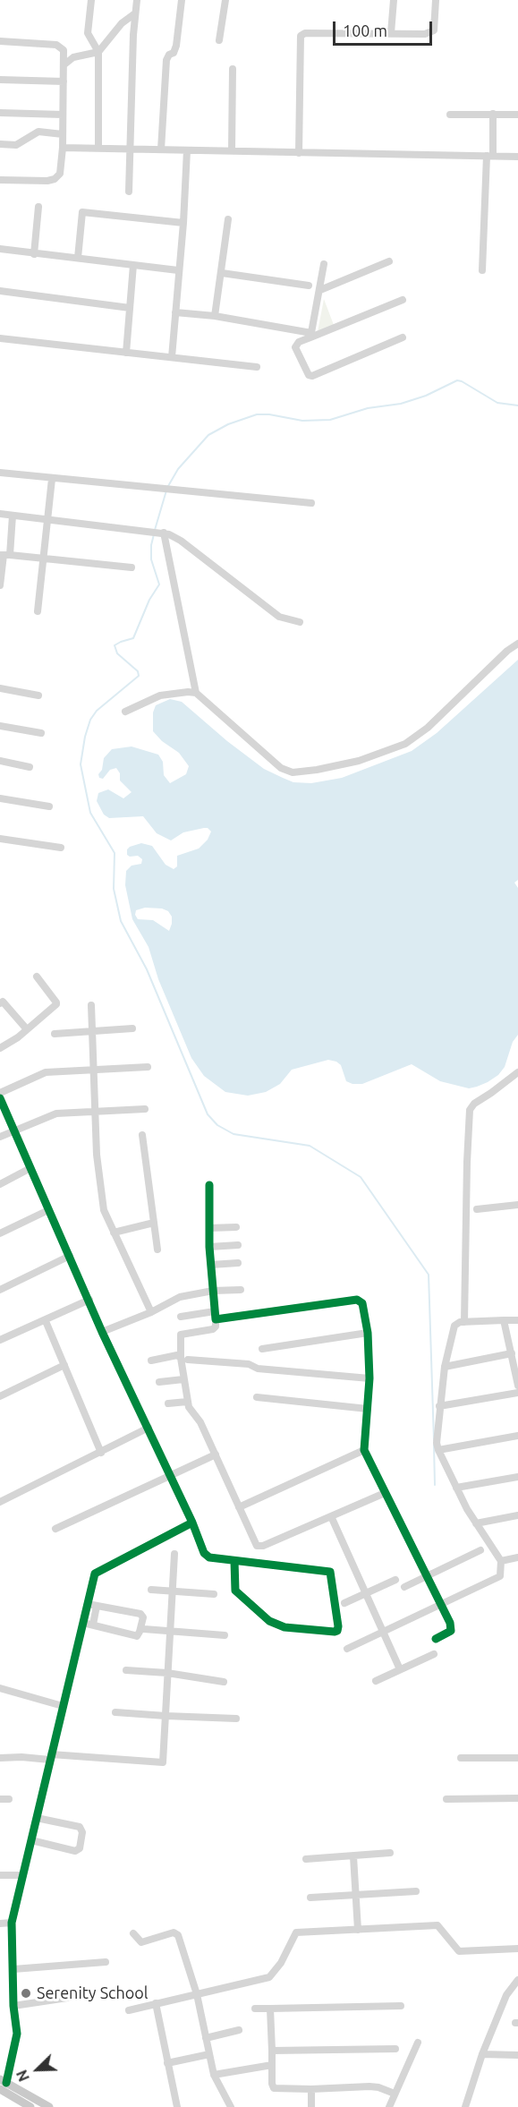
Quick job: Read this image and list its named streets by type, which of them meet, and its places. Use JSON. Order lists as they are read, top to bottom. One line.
{"places":["Serenity School"],"scale_bar":"100 m","north":"bottom left"}
